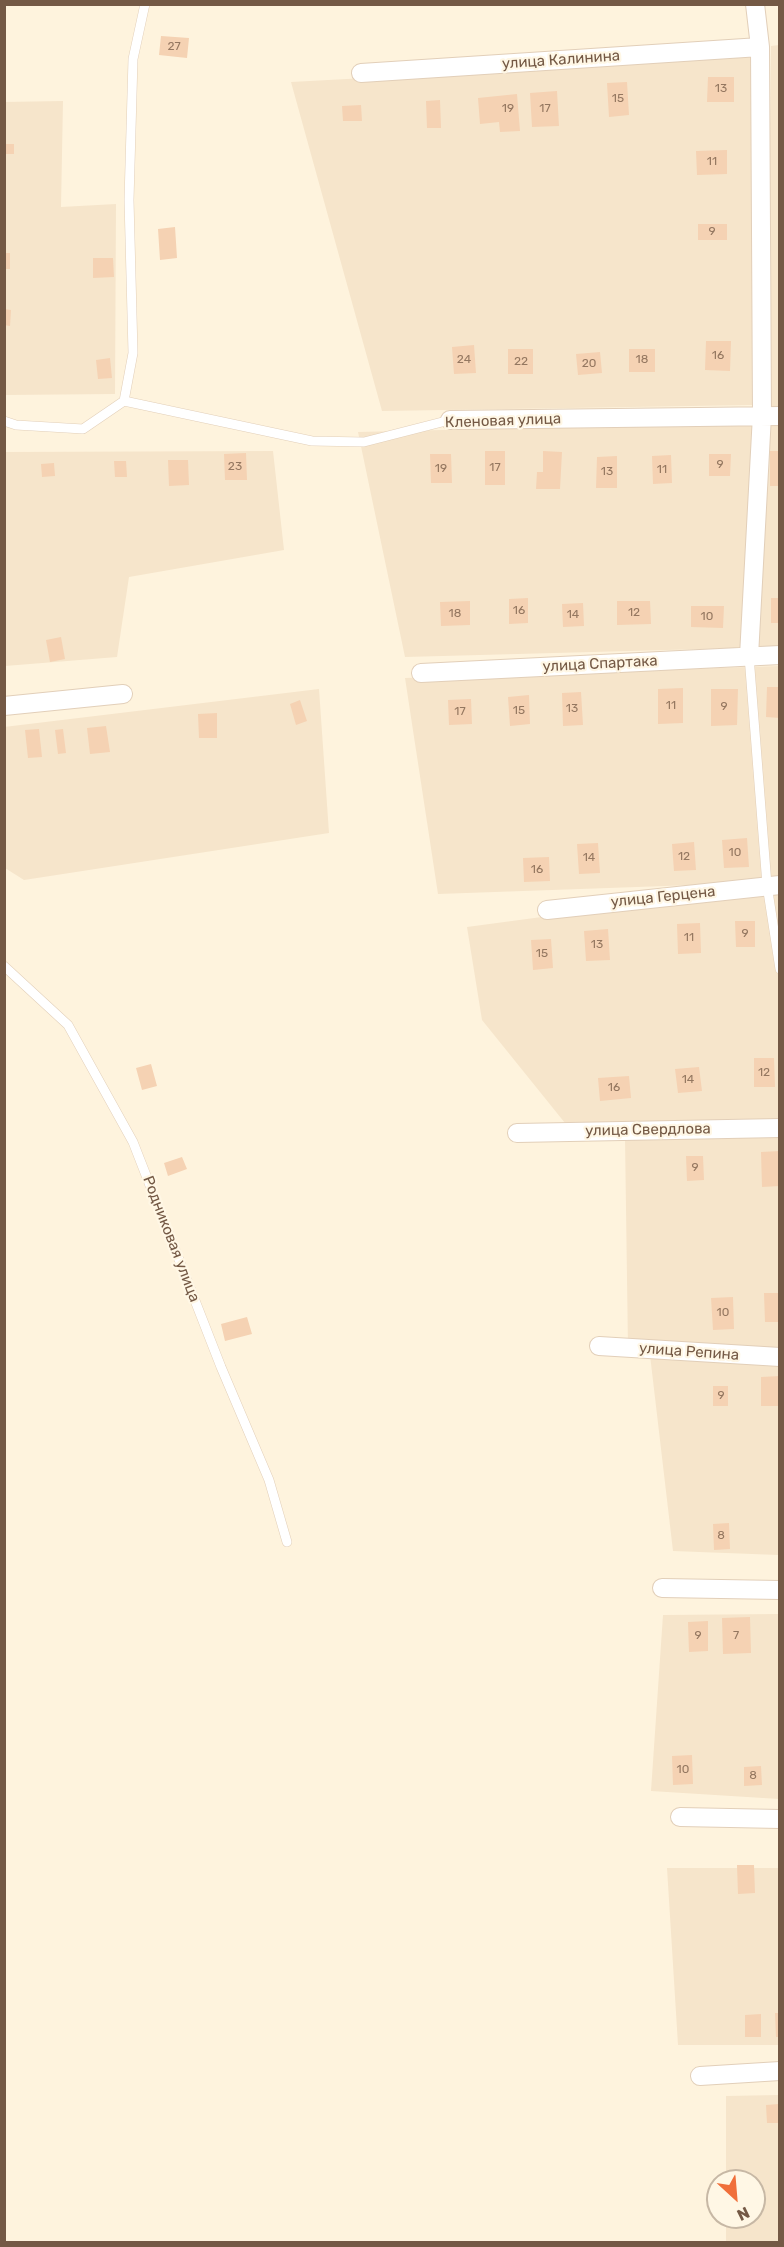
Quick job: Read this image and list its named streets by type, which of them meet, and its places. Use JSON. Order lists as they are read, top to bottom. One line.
{"streets":{"street":["улица Калинина","Кленовая улица","улица Спартака","улица Герцена","улица Свердлова","улица Репина"],"lane":["Родниковая улица"]},"house_numbers":["27","13","15","19","17","11","9","16","24","18","22","20","9","23","17","19","11","13","16","12","18","14","10","11","9","13","15","17","10","12","14","16","9","11","13","15","12","14","16","9","10","9","8","9","7","10","8"],"north":"bottom right"}
